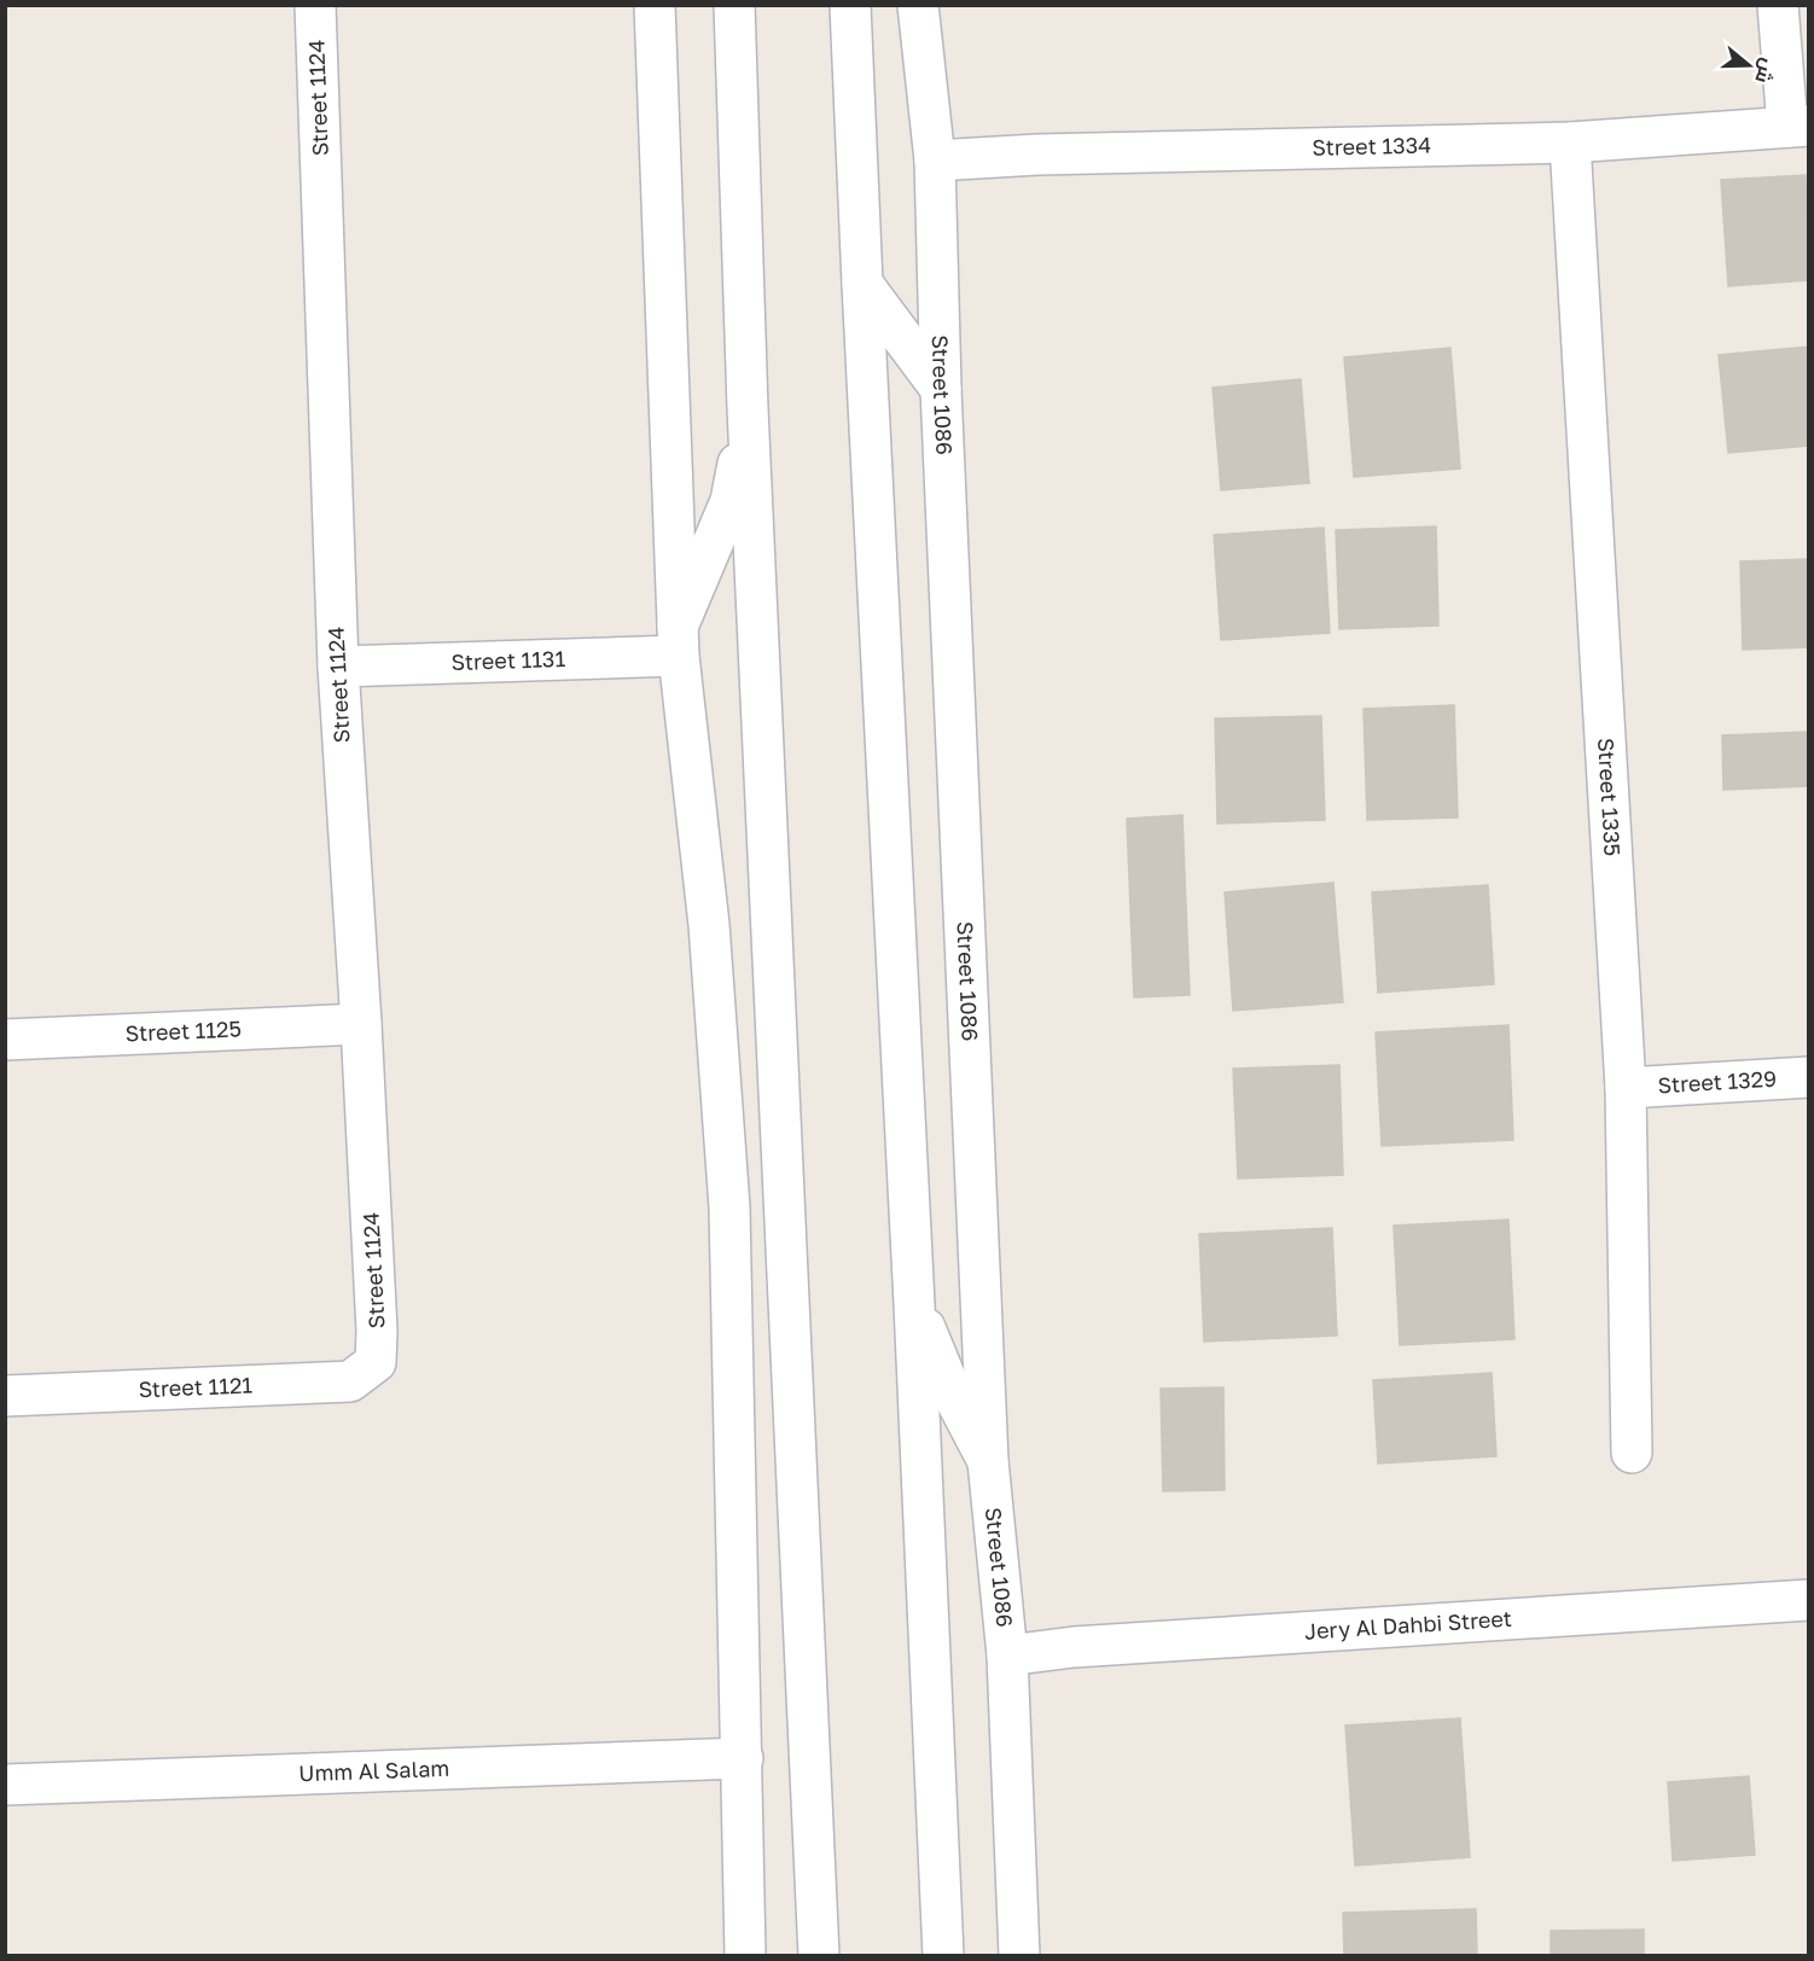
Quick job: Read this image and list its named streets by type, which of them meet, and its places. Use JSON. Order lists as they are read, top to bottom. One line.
{"streets":{"street":["Street 1124","Street 1334","Street 1086","Street 1131","Street 1335","Street 1125","Street 1329","Street 1121","Jery Al Dahbi Street","Umm Al Salam"]},"crossings":[["Street 1124","Street 1131"],["Street 1124","Street 1125"],["Street 1124","Street 1121"],["Street 1334","Street 1086"],["Street 1334","Street 1335"],["Street 1086","Jery Al Dahbi Street"],["Street 1335","Street 1329"]],"north":"right"}
